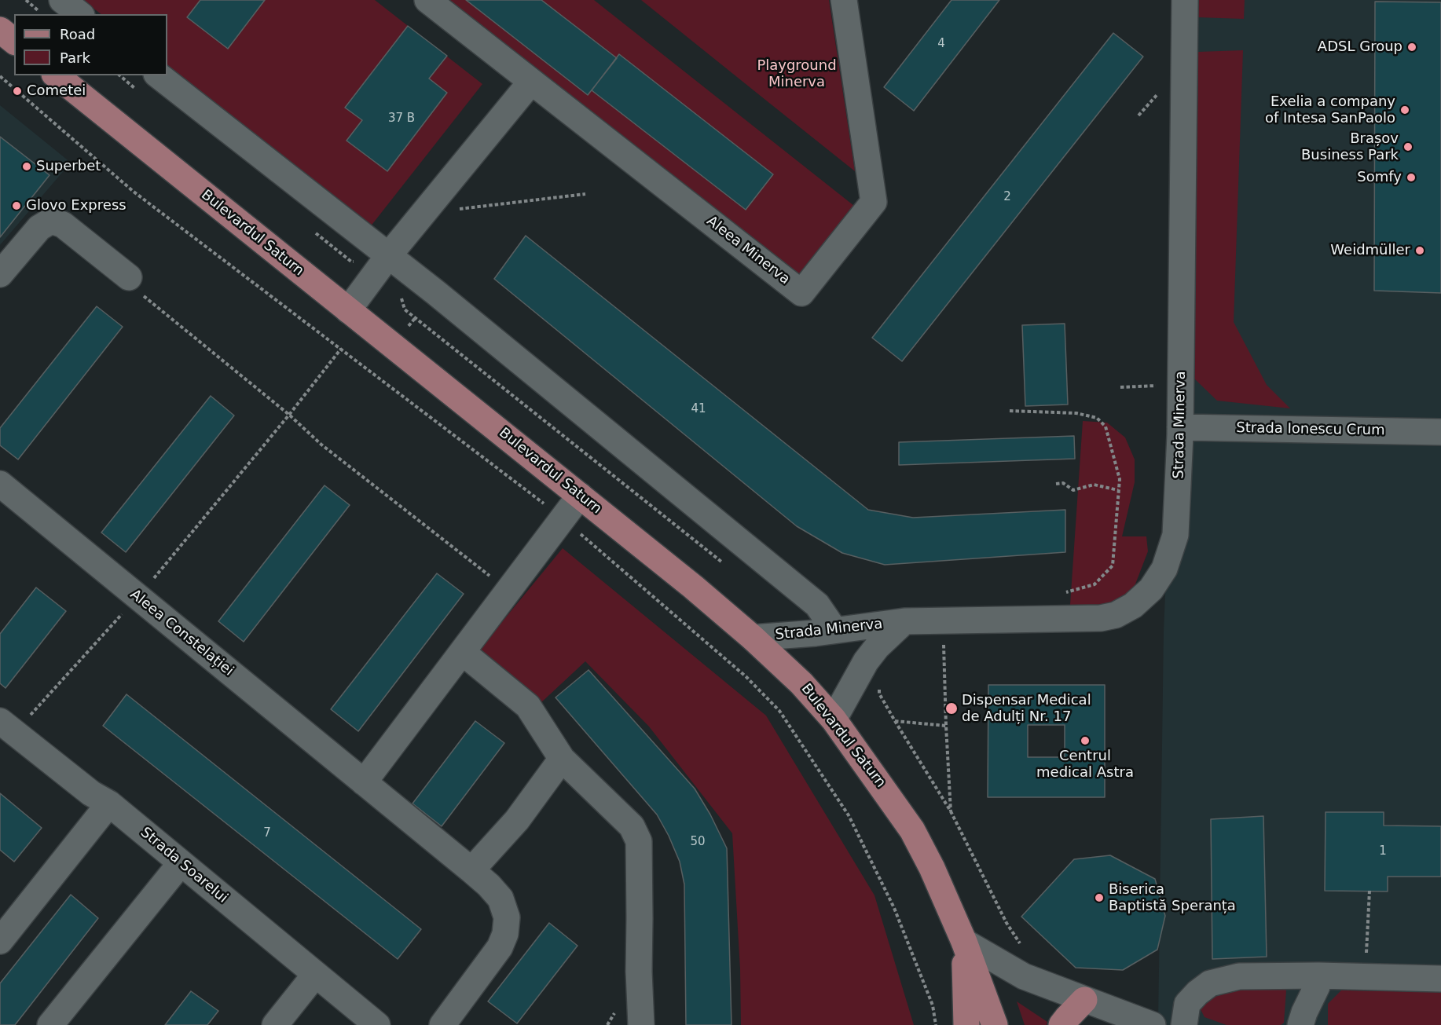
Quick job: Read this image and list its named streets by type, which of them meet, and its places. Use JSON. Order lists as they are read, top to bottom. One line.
{"streets":{"main road":["Bulevardul Saturn"],"street":["Aleea Minerva","Strada Minerva","Strada Ionescu Crum","Aleea Constelației","Strada Soarelui"]},"crossings":[["Bulevardul Saturn","Strada Minerva"],["Strada Minerva","Strada Ionescu Crum"]],"parks":["Playground Minerva"],"places":["ADSL Group","Cometei","Exelia a company of Intesa SanPaolo","Brașov Business Park","Superbet","Somfy","Glovo Express","Weidmüller","Dispensar Medical de Adulți Nr. 17","Centrul medical Astra","Biserica Baptistă Speranța"],"house_numbers":["4","37 B","2","41","7","50","1"],"legend":["Road","Park"]}
